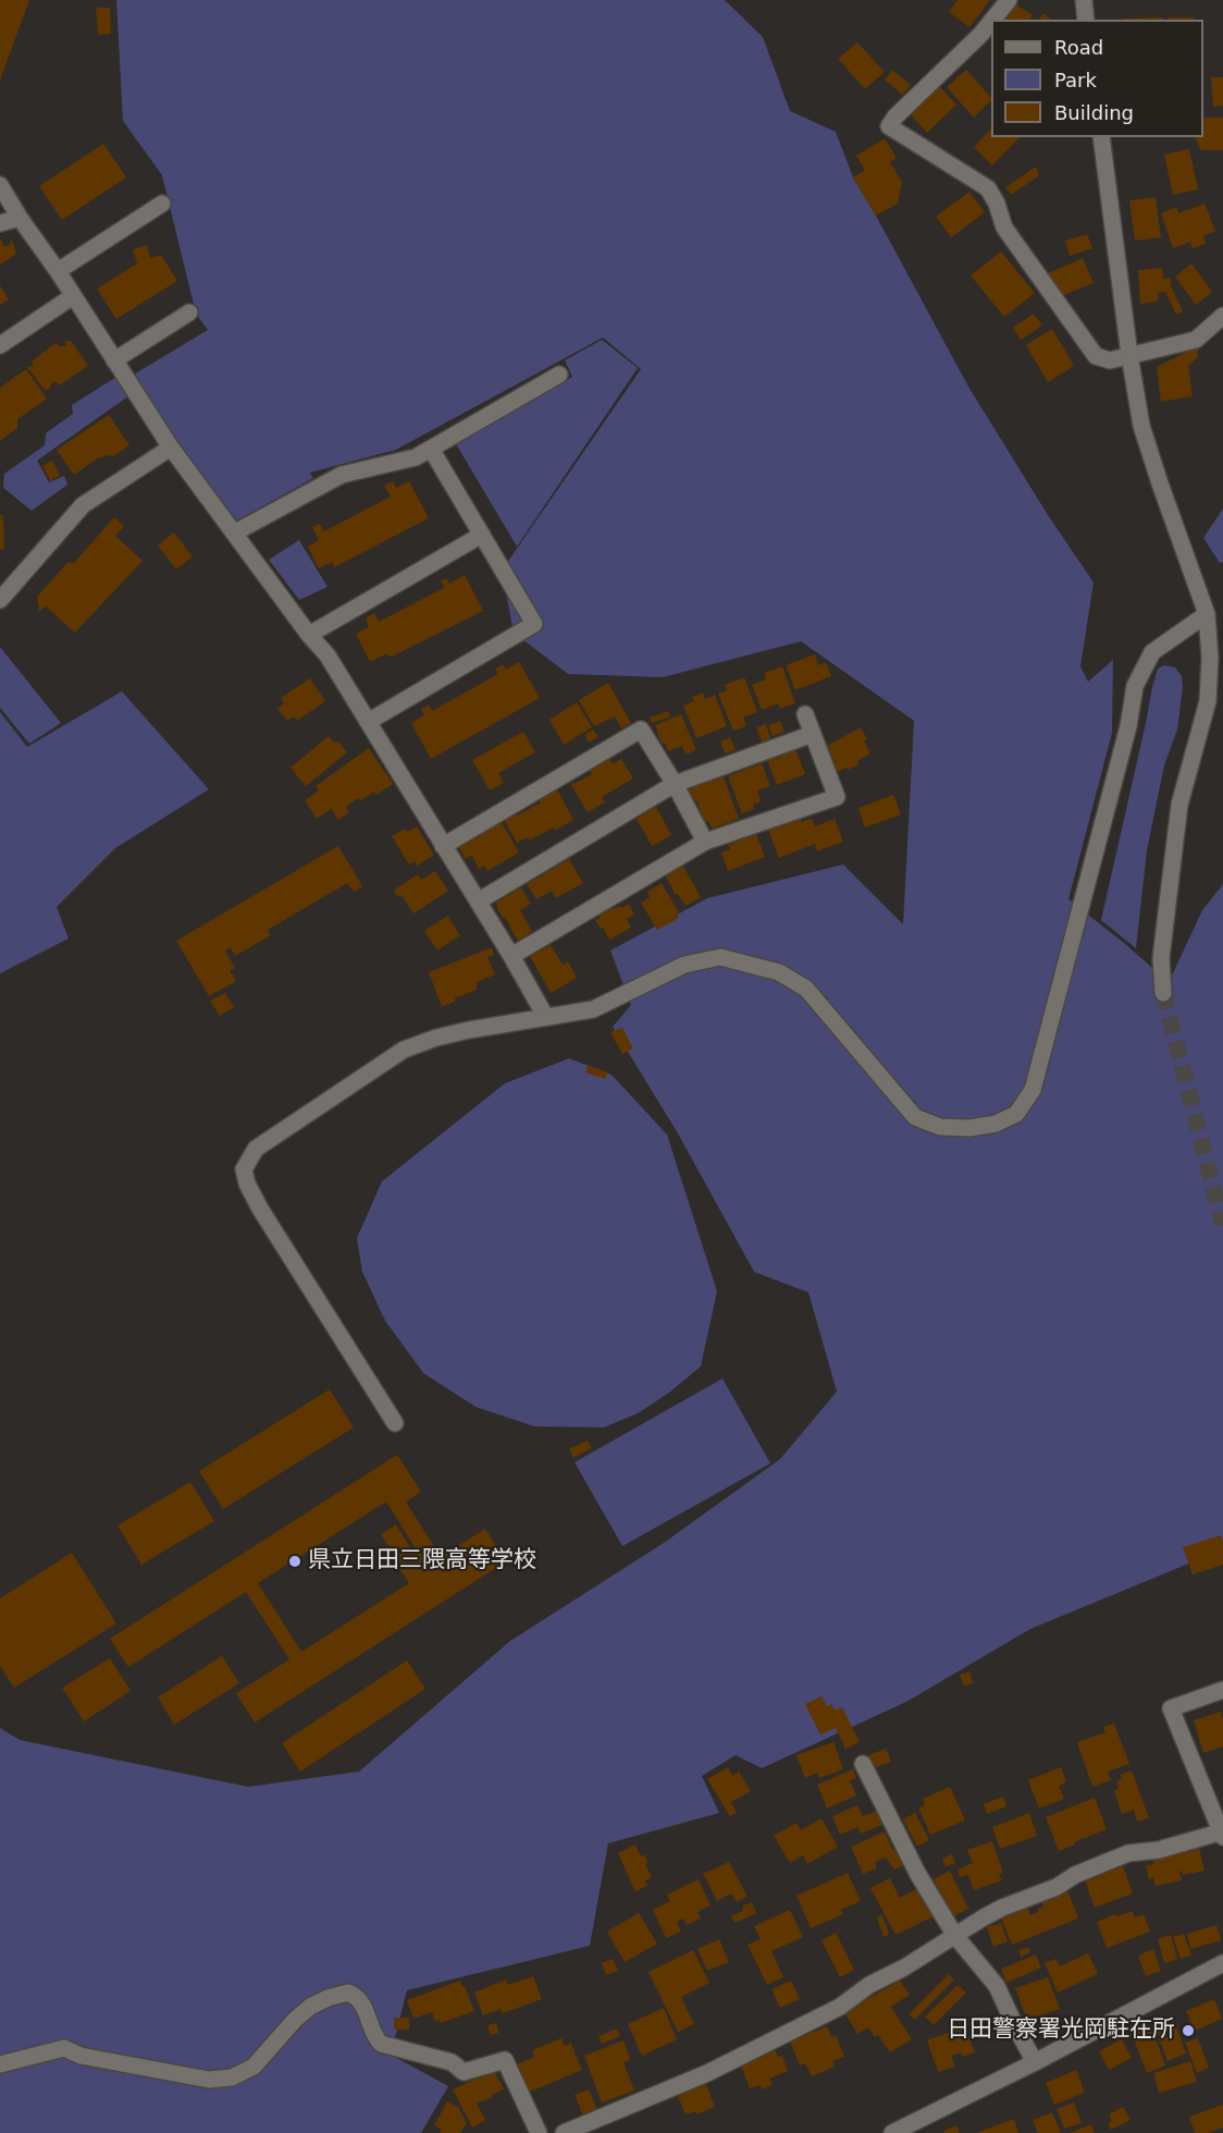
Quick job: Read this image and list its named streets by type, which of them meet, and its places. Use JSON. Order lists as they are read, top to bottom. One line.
{"places":["県立日田三隈高等学校","日田警察署光岡駐在所"],"legend":["Road","Park","Building"]}
